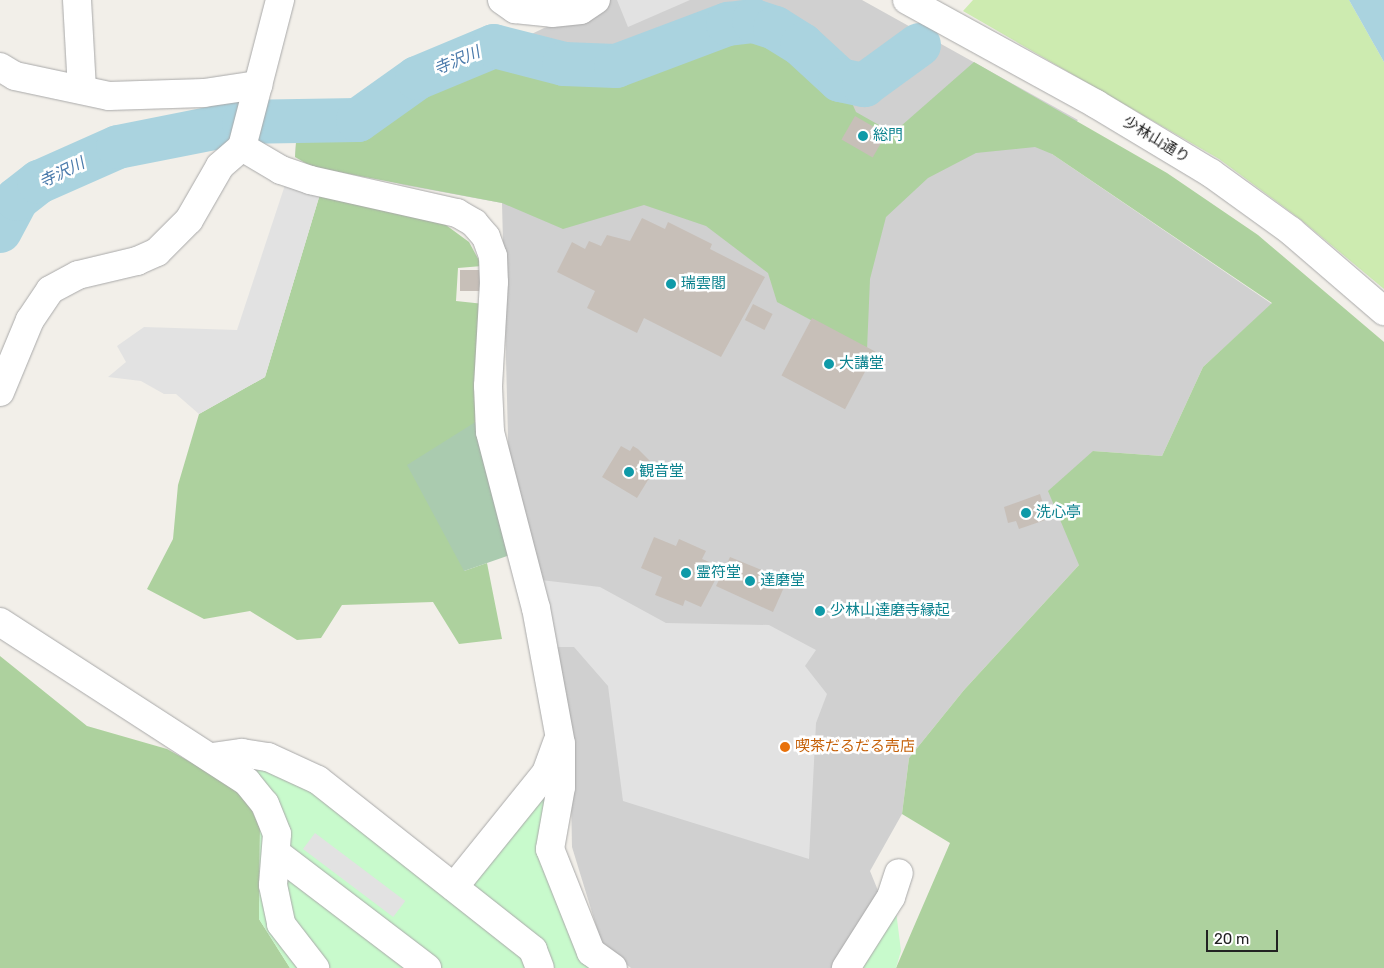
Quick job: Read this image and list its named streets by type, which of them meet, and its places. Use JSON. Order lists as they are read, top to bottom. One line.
{"streets":{"street":["少林山通り"]},"water":["寺沢川"],"places":["総門","瑞雲閣","大講堂","観音堂","洗心亭","霊符堂","達磨堂","少林山達磨寺縁起","喫茶だるだる売店"],"scale_bar":"20 m"}
